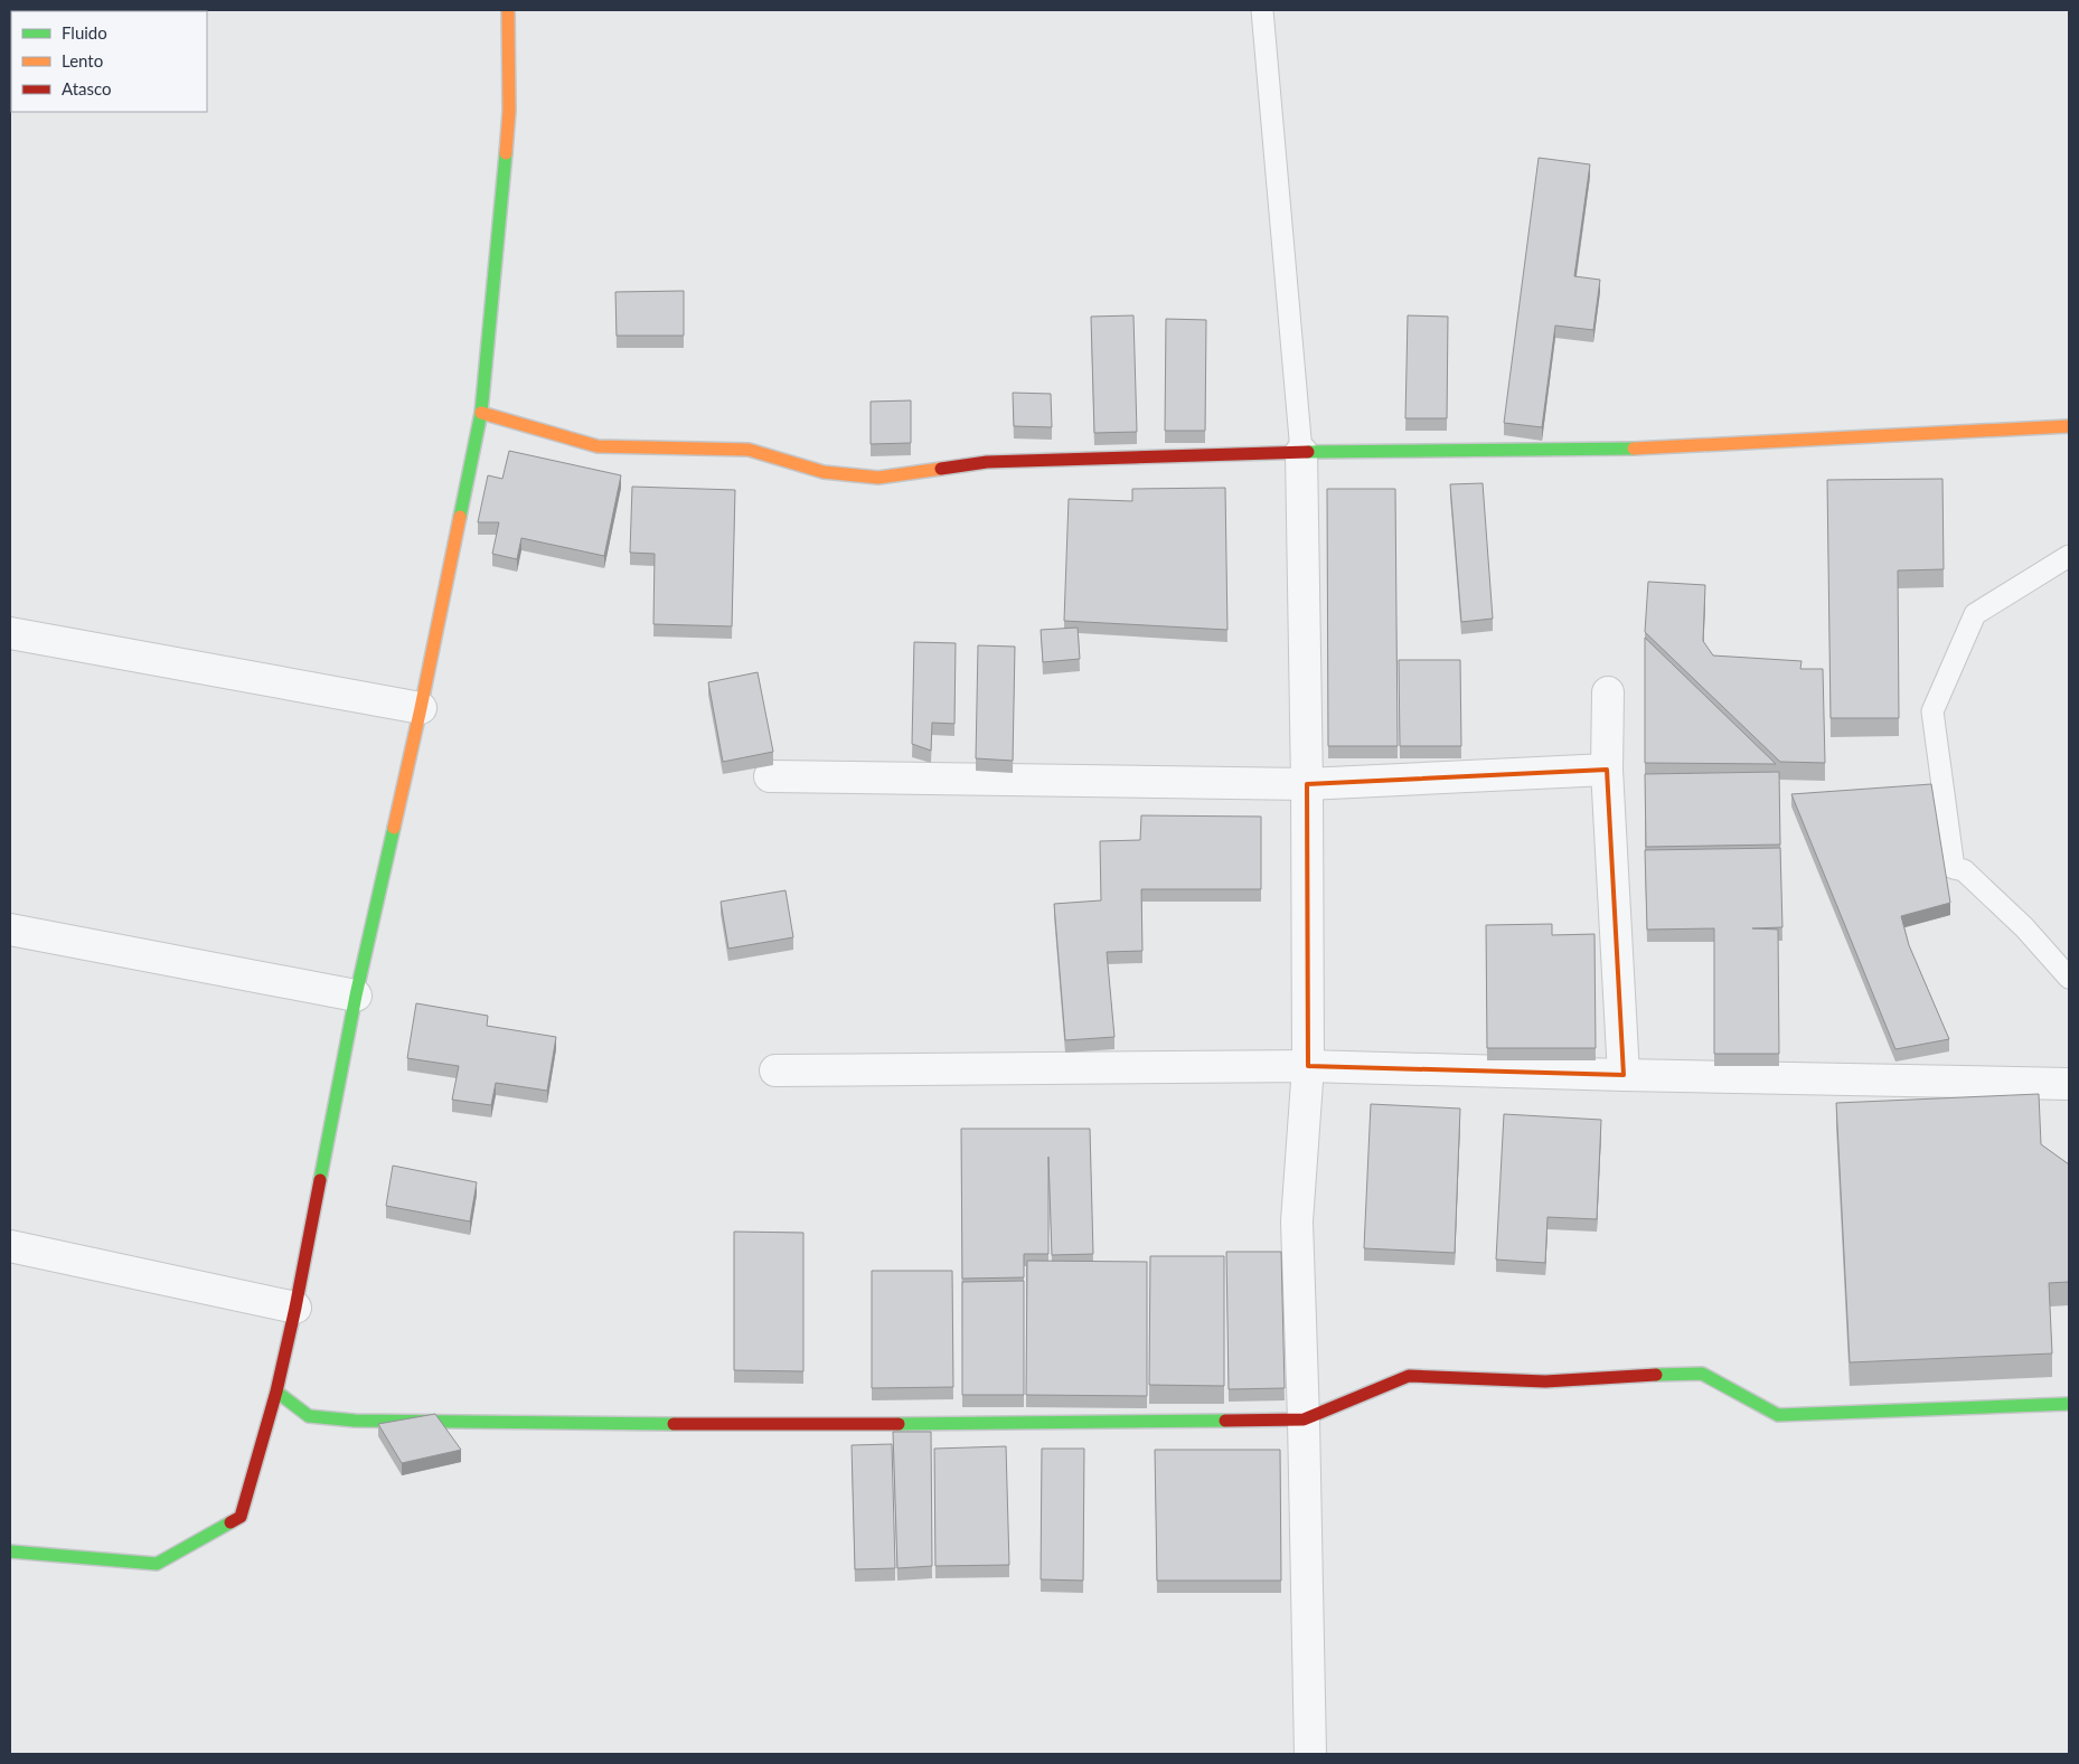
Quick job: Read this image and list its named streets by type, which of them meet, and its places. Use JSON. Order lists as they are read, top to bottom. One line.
{"legend":["Fluido","Lento","Atasco"]}
